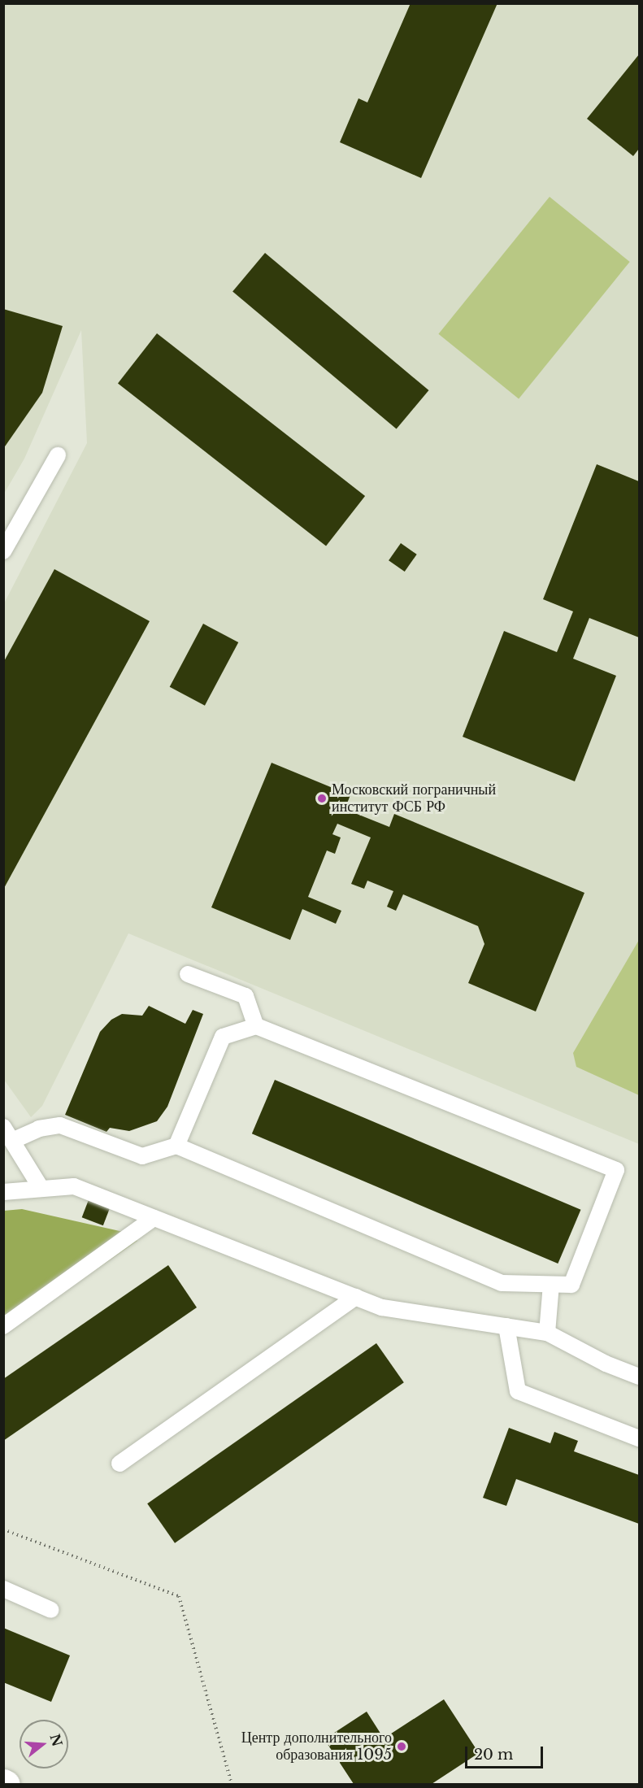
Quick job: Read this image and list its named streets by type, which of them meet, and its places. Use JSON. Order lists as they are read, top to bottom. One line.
{"places":["Московский пограничный институт ФСБ РФ","Центр дополнительного образования 1095"],"scale_bar":"20 m","north":"right"}
